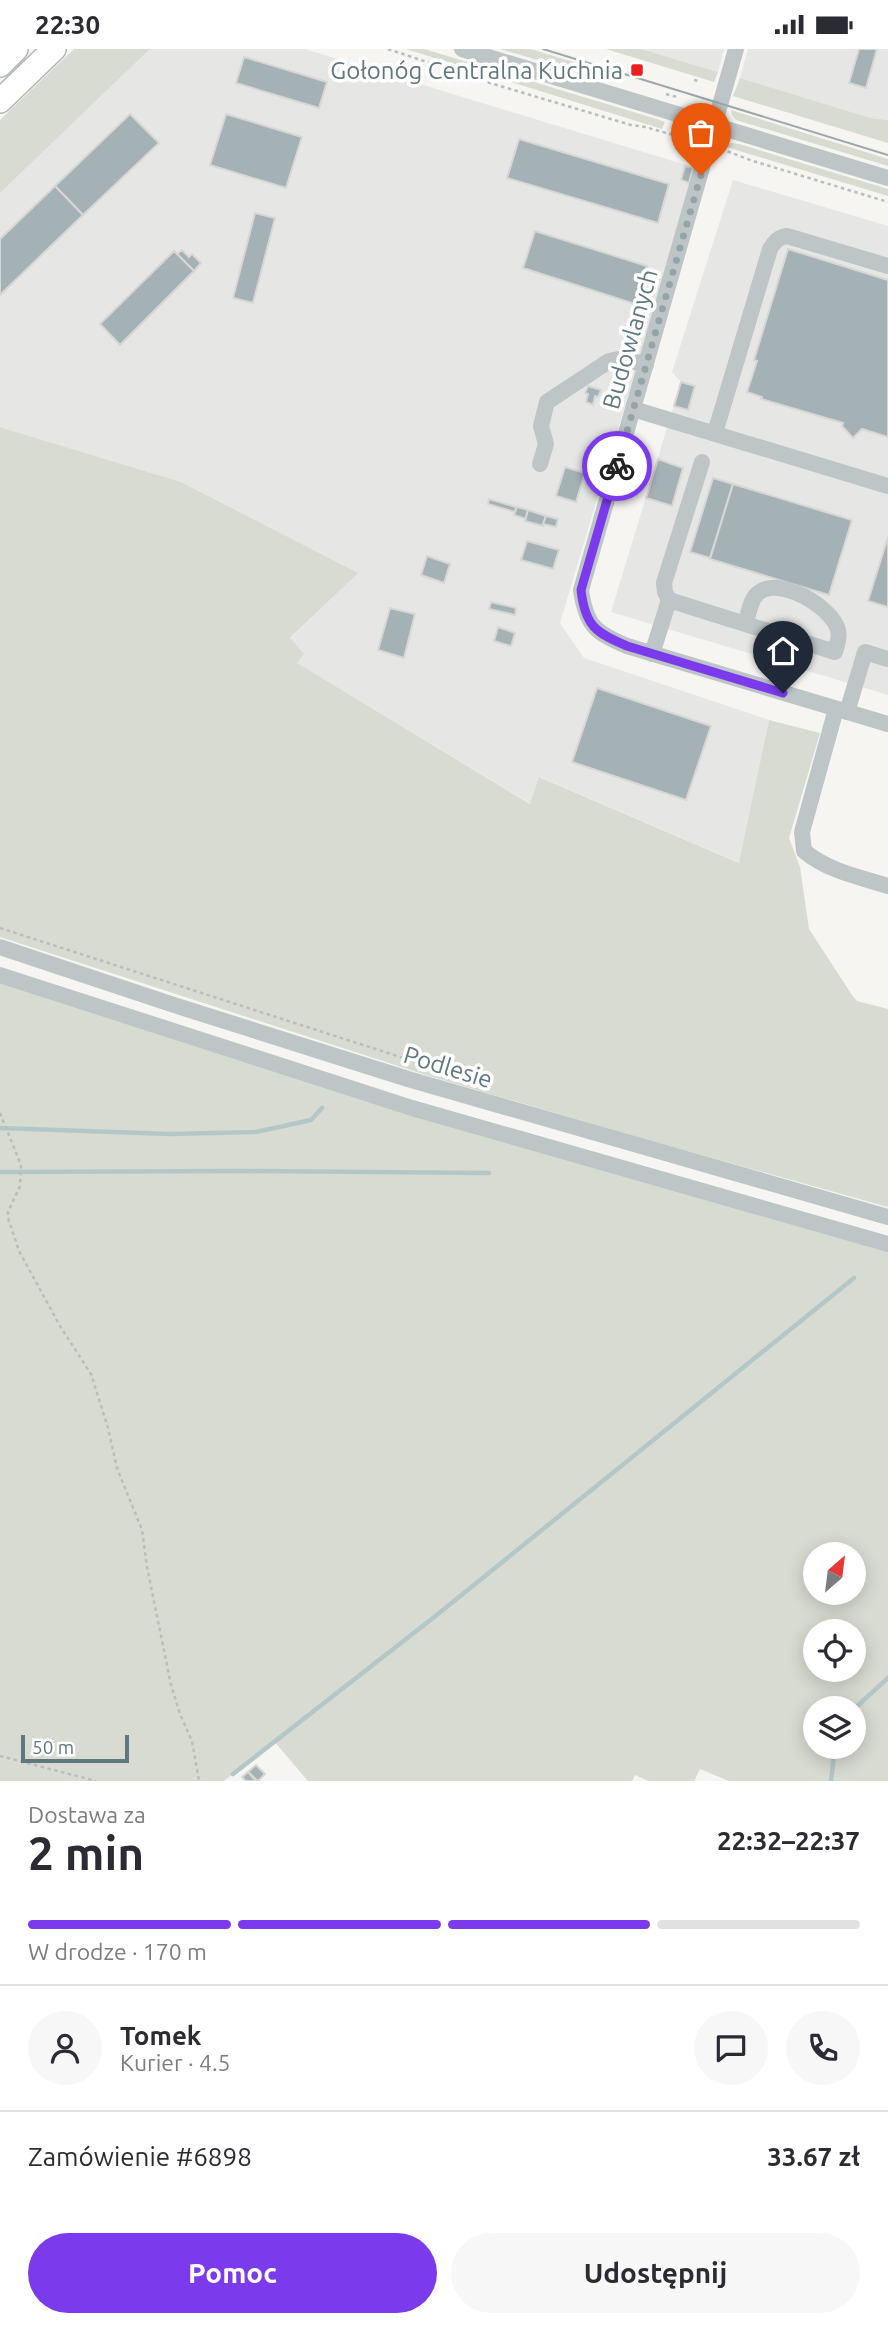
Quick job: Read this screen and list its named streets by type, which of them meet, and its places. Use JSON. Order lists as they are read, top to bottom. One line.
{"streets":{"street":["Budowlanych","Podlesie"]},"places":{"transit":["Gołonóg Centralna Kuchnia"]},"scale_bar":"50 m","north":"top right","page":{"status":"22:30","scale":"50 m","heading":["2 min","Dostawa za","22:32–22:37"],"panel":["Tomek","Kurier · 4.5","Zamówienie #6898","33.67 zł"],"bar":"W drodze · 170 m","buttons":["Pomoc","Udostępnij"]}}
